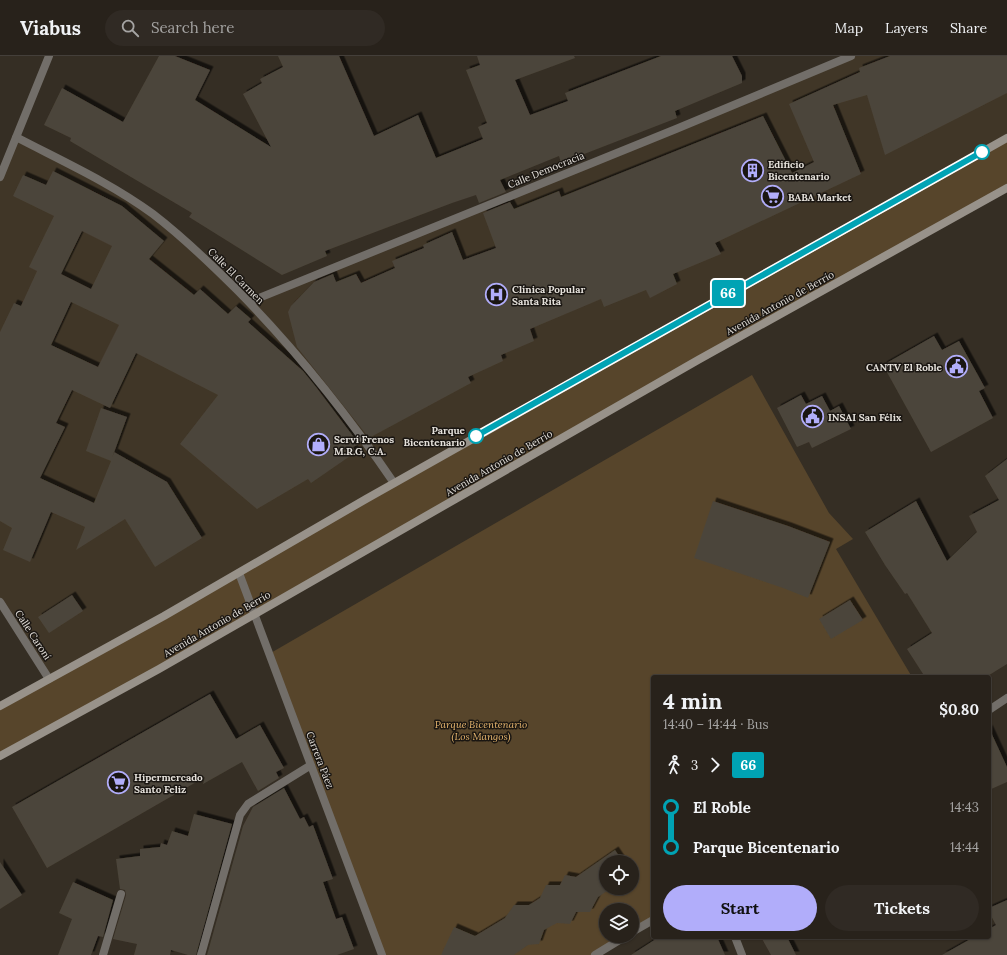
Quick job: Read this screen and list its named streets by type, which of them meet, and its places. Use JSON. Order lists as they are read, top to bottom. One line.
{"streets":{"street":["Calle Democracia","Calle El Carmen","Avenida Antonio de Berrío","Calle Caroní","Carrera Páez"]},"crossings":[["Calle Democracia","Calle El Carmen"],["Avenida Antonio de Berrío","Carrera Páez"]],"parks":["Parque Bicentenario (Los Mangos)"],"places":{"building":["Edificio Bicentenario"],"supermarket":["BABA Market","Hipermercado Santo Feliz"],"hospital":["Clínica Popular Santa Rita"],"public building":["CANTV El Roble","INSAI San Félix"],"other":["Parque Bicentenario"],"shop":["Serví Frenos M.R.G, C.A."]},"lines":["bus line 66"],"page":{"header":"Viabus","search":"Search here","nav":["Map","Layers","Share"],"on_map":"66","heading":["4 min","14:40 – 14:44 · Bus","$0.80"],"legs":["3","66"],"list":[{"name":"El Roble","value":"14:43"},{"name":"Parque Bicentenario","value":"14:44"}],"buttons":["Start","Tickets"]}}
